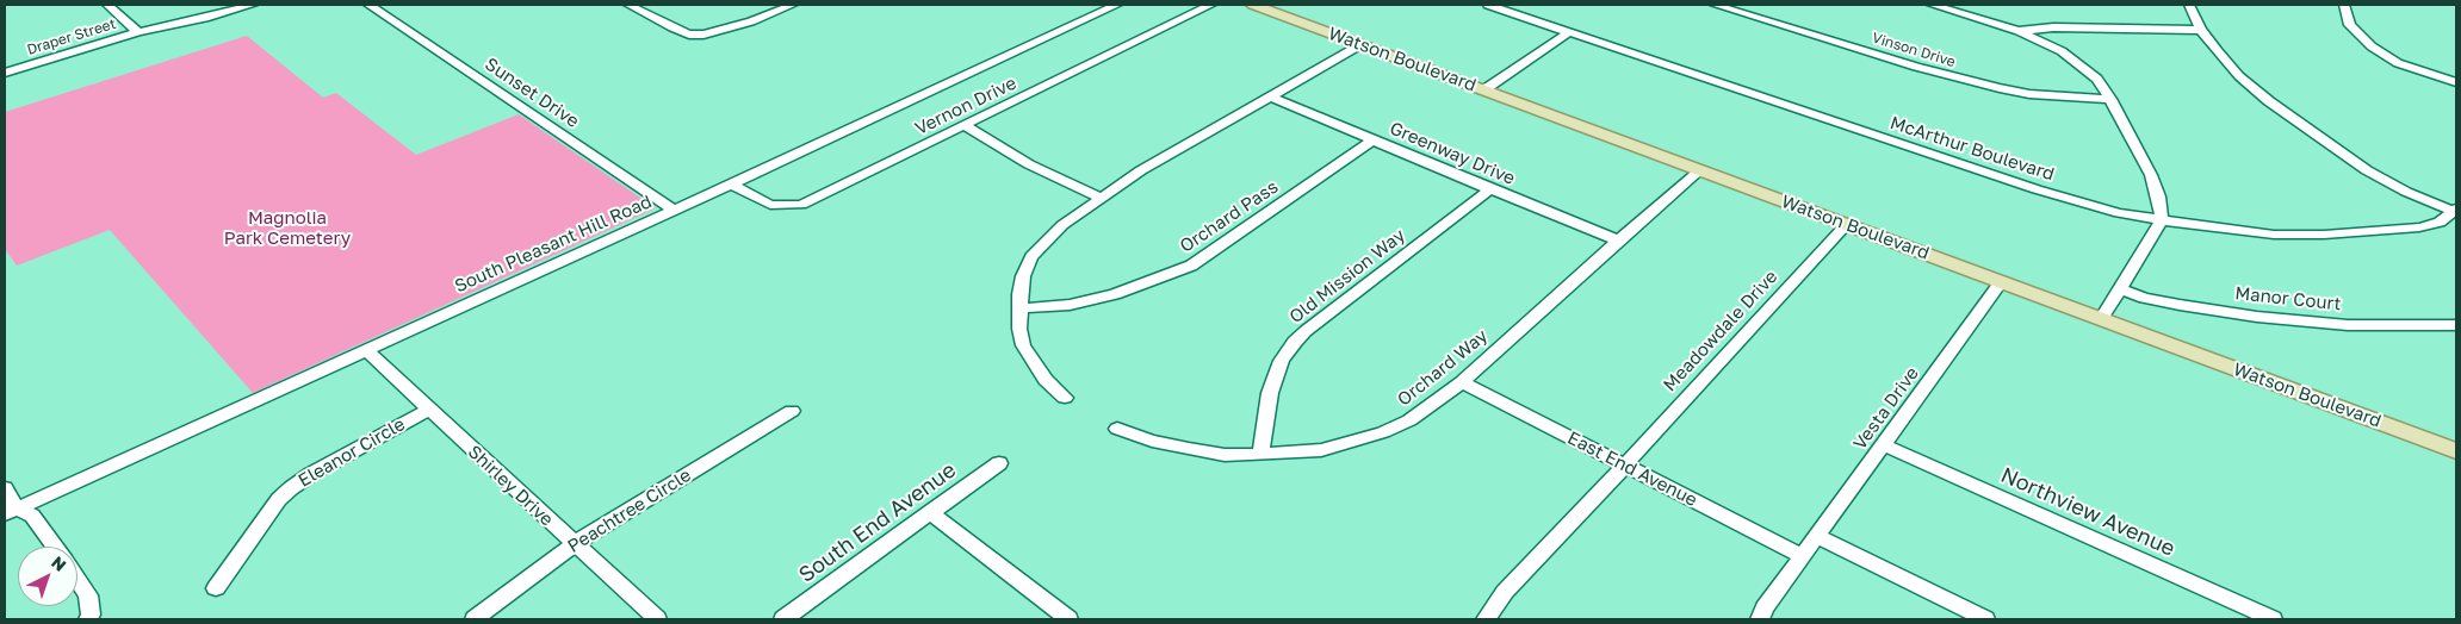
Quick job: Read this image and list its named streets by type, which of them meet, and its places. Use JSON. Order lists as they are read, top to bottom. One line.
{"streets":{"main road":["Watson Boulevard"],"street":["Draper Street","Vinson Drive","Sunset Drive","Vernon Drive","McArthur Boulevard","Greenway Drive","Orchard Pass","South Pleasant Hill Road","Old Mission Way","Manor Court","Meadowdale Drive","Orchard Way","Vesta Drive","Eleanor Circle","East End Avenue","Shirley Drive","Peachtree Circle","Northview Avenue","South End Avenue"]},"crossings":[["Watson Boulevard","Meadowdale Drive"],["Watson Boulevard","Orchard Way"],["Watson Boulevard","Vesta Drive"],["Sunset Drive","South Pleasant Hill Road"],["Vernon Drive","South Pleasant Hill Road"],["Greenway Drive","Orchard Pass"],["Greenway Drive","Old Mission Way"],["Greenway Drive","Orchard Way"],["South Pleasant Hill Road","Shirley Drive"],["Old Mission Way","Orchard Way"],["Meadowdale Drive","East End Avenue"],["Orchard Way","East End Avenue"],["Vesta Drive","East End Avenue"],["Vesta Drive","Northview Avenue"],["Eleanor Circle","Shirley Drive"],["Shirley Drive","Peachtree Circle"]],"parks":["Magnolia Park Cemetery"],"north":"top right"}
